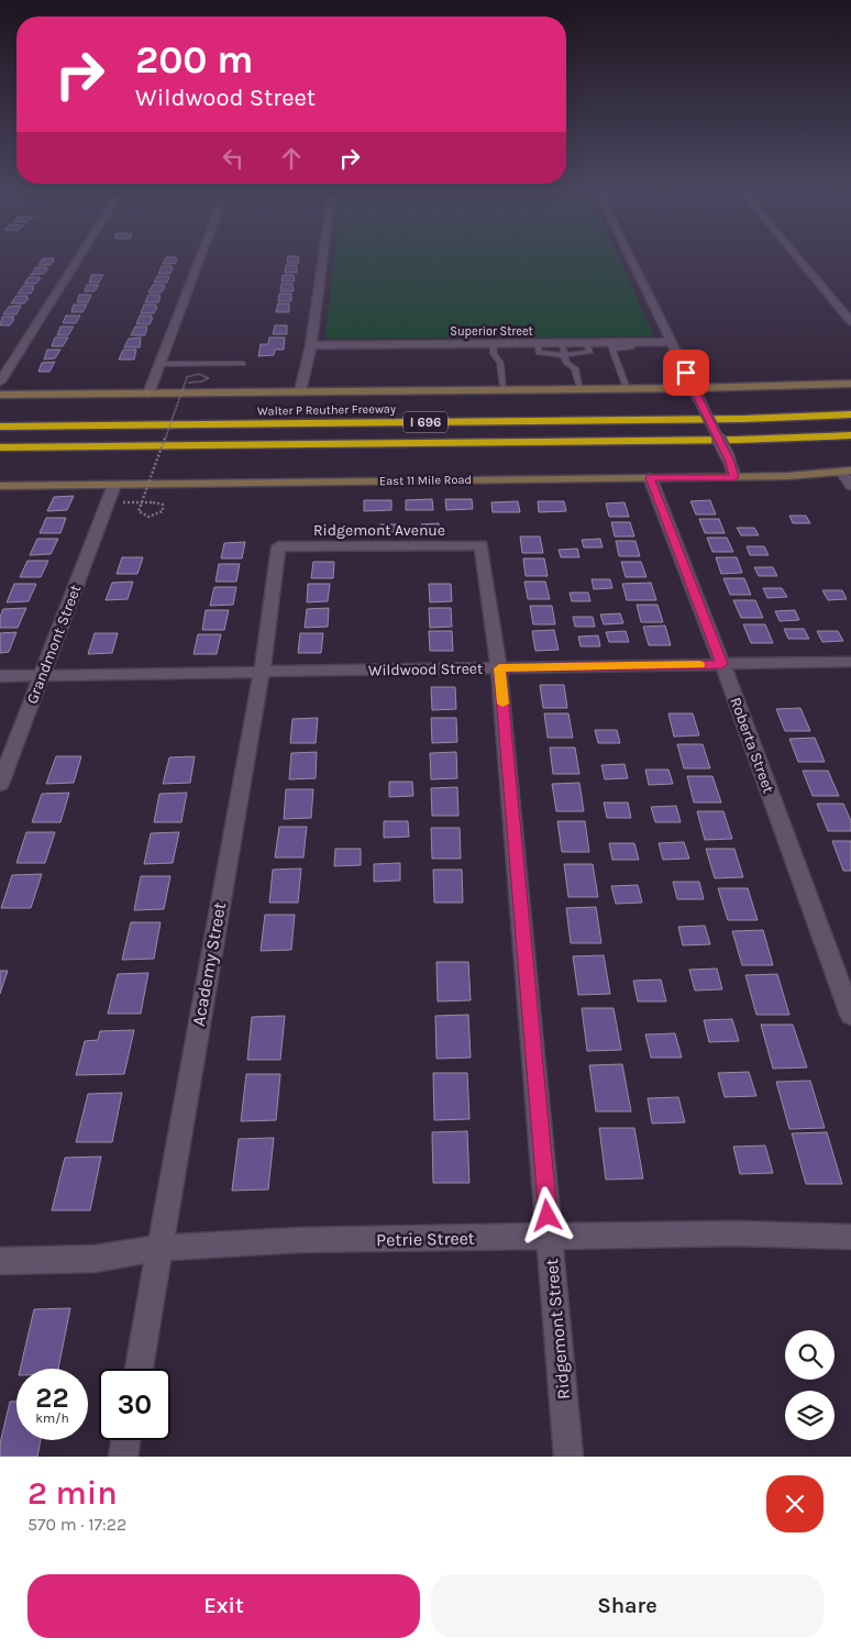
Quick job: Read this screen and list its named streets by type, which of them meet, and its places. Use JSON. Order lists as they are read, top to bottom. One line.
{"streets":{"highway":["Walter P Reuther Freeway","I 696"],"main road":["East 11 Mile Road"],"street":["Superior Street","Ridgemont Avenue","Grandmont Street","Wildwood Street","Roberta Street","Academy Street","Petrie Street","Ridgemont Street"]},"crossings":[["East 11 Mile Road","Grandmont Street"],["East 11 Mile Road","Roberta Street"],["Ridgemont Avenue","Academy Street"],["Ridgemont Avenue","Ridgemont Street"],["Grandmont Street","Wildwood Street"],["Wildwood Street","Roberta Street"],["Wildwood Street","Academy Street"],["Wildwood Street","Ridgemont Street"],["Academy Street","Petrie Street"],["Petrie Street","Ridgemont Street"]],"page":{"turn":["200 m","Wildwood Street"],"speed":"22 km/h","limit":"30","heading":["2 min","570 m · 17:22"],"buttons":["Exit","Share"]}}
